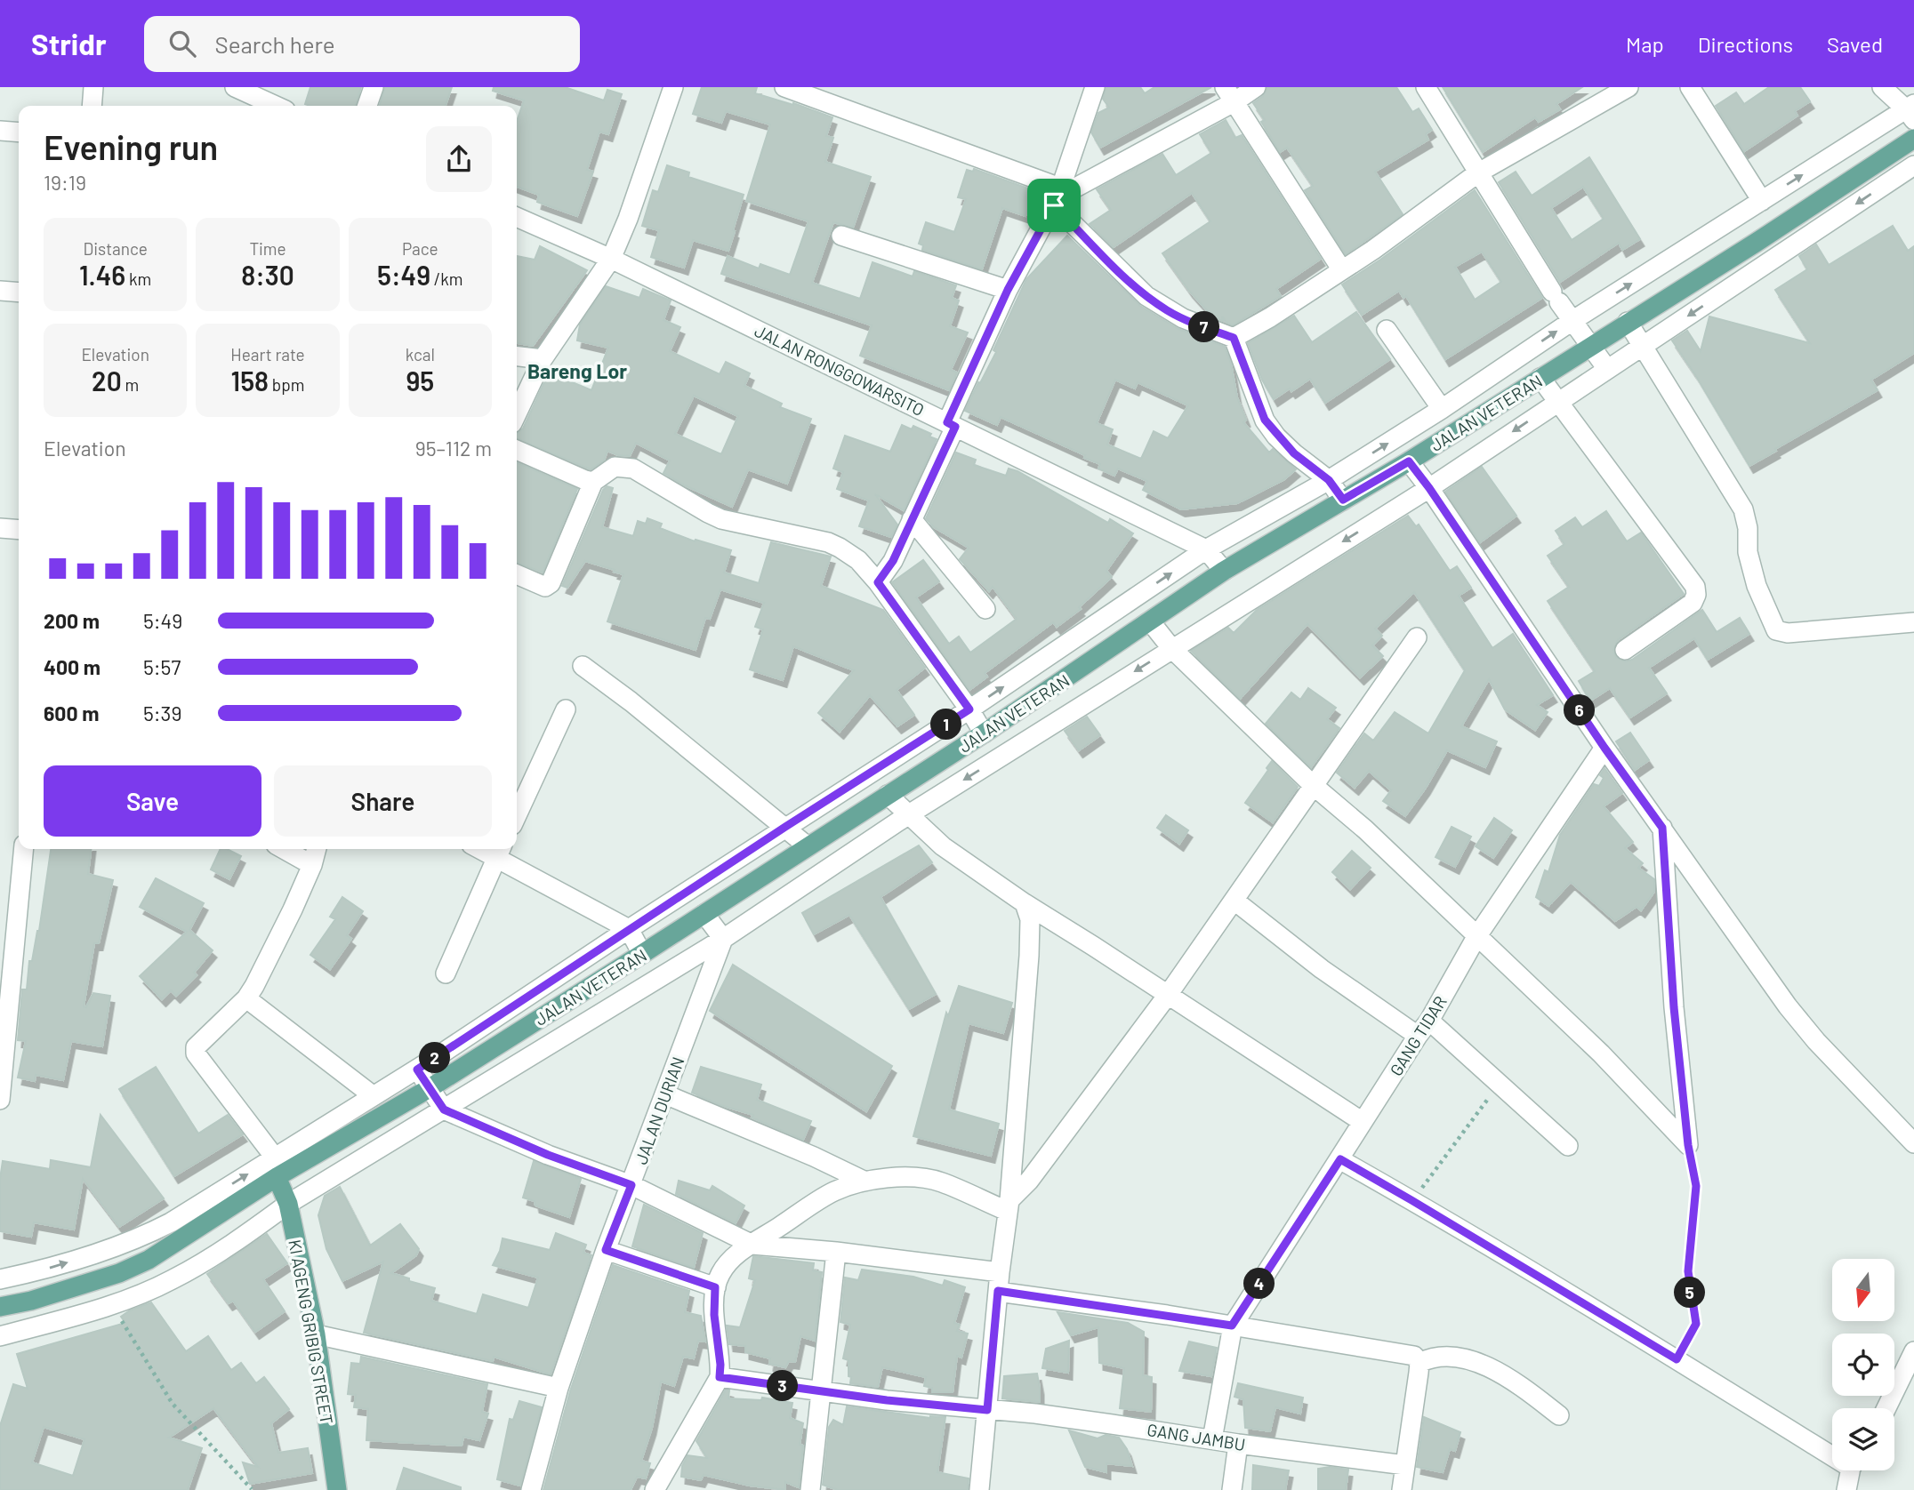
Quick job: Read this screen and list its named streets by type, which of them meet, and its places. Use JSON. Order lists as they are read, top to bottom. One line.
{"streets":{"main road":["JALAN VETERAN","KI AGENG GRIBIG STREET"],"street":["JALAN RONGGOWARSITO","GANG TIDAR","JALAN DURIAN","GANG JAMBU"]},"crossings":[["JALAN RONGGOWARSITO","JALAN VETERAN"],["JALAN VETERAN","KI AGENG GRIBIG STREET"]],"districts":["Bareng Lor"],"north":"bottom","page":{"header":"Stridr","search":"Search here","nav":["Map","Directions","Saved"],"heading":["Evening run","19:19"],"stats":[["Distance","1.46 km"],["Time","8:30"],["Pace","5:49 /km"],["Elevation","20 m"],["Heart rate","158 bpm"],["kcal","95"]],"pins":["7","6","1","2","4","5","3"],"chart":["Elevation","95–112 m"],"list":[{"name":"200 m","note":"5:49"},{"name":"400 m","note":"5:57"},{"name":"600 m","note":"5:39"}],"buttons":["Save","Share"]}}
